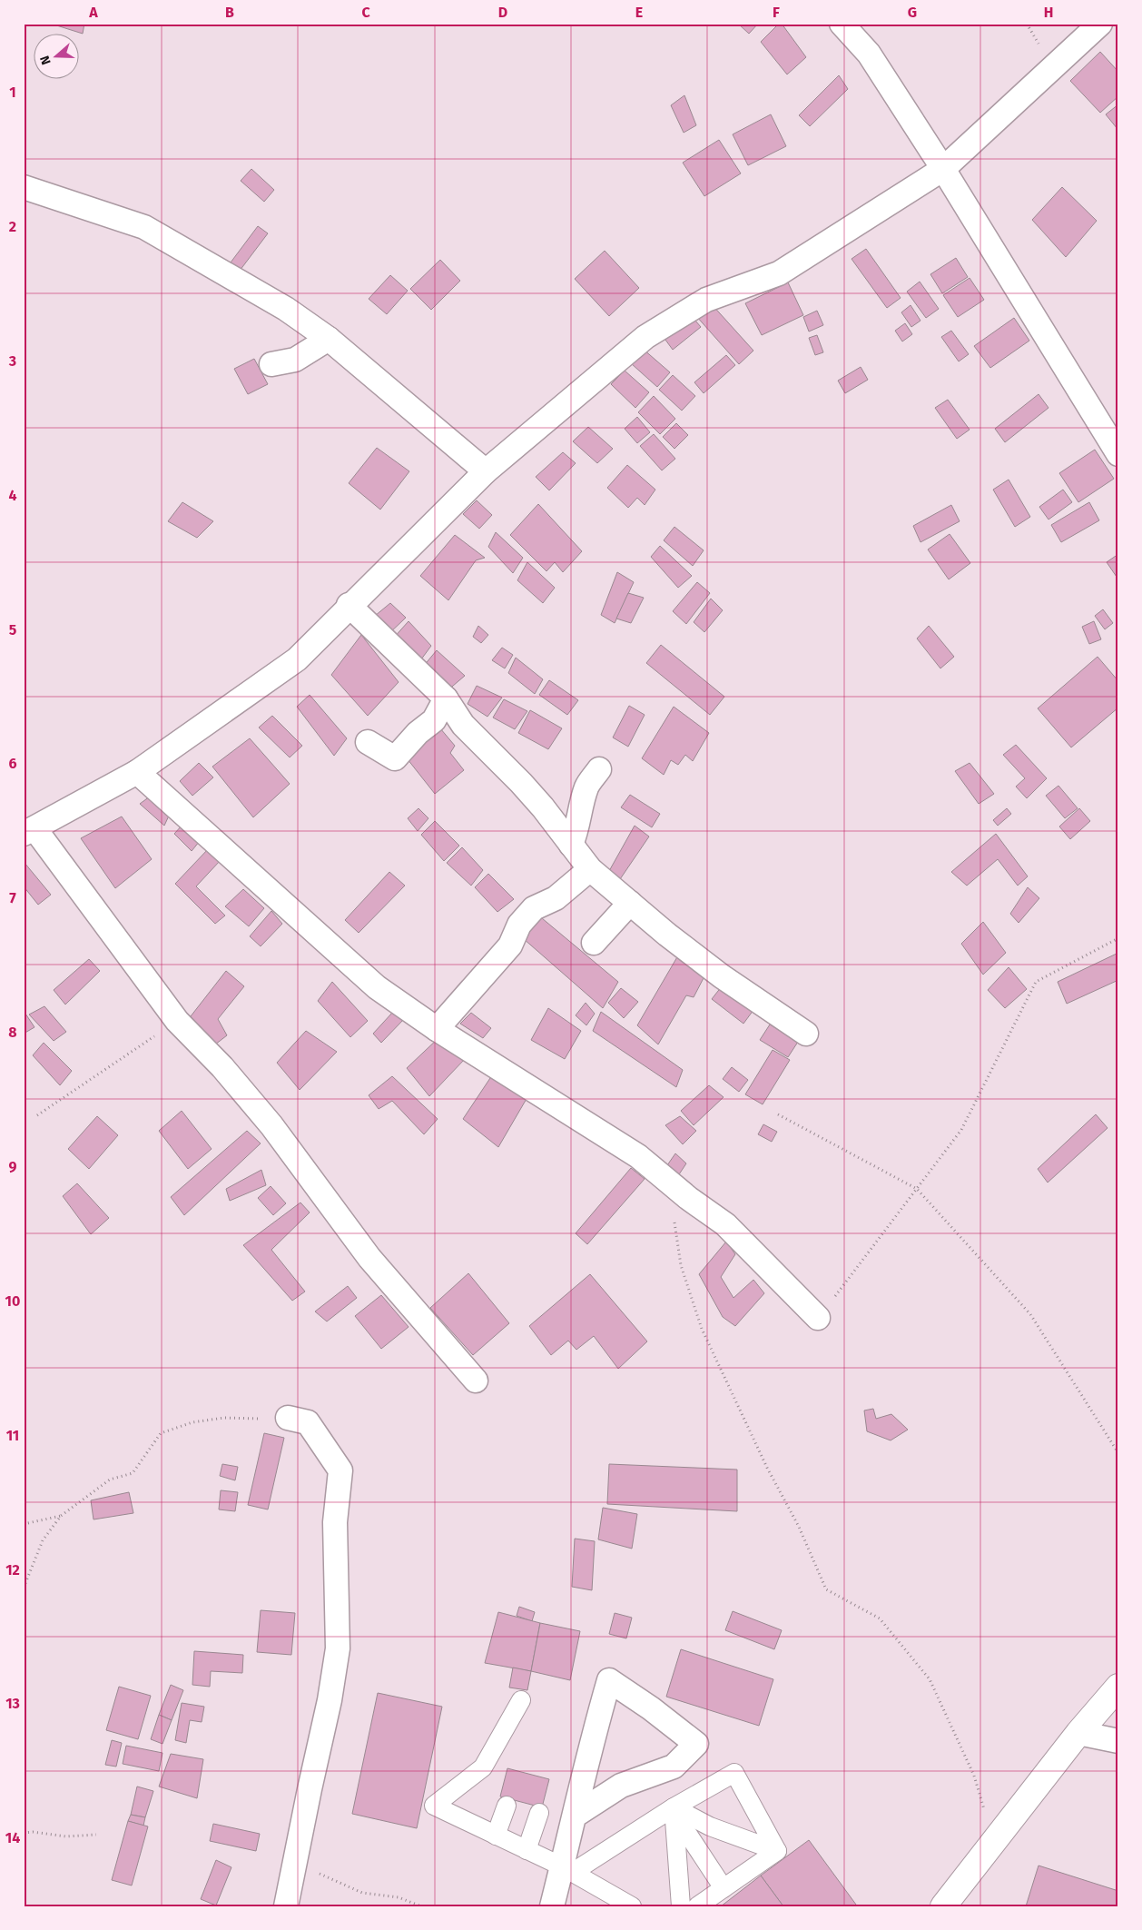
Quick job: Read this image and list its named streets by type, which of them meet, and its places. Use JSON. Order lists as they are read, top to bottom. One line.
{"north":"left","grid":{"columns":["A","B","C","D","E","F","G","H"],"rows":["1","2","3","4","5","6","7","8","9","10","11","12","13","14"]}}
